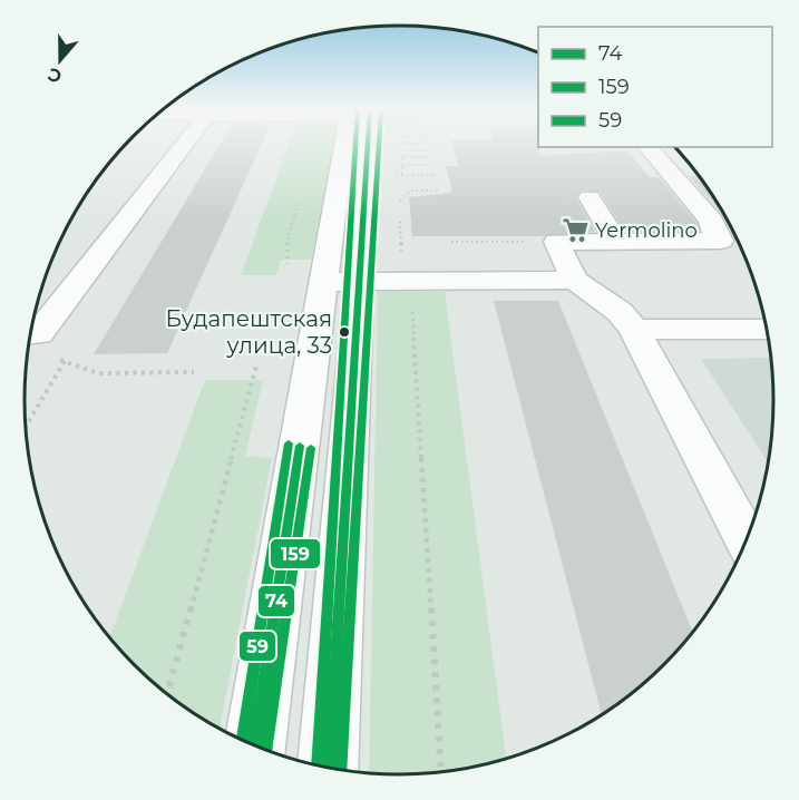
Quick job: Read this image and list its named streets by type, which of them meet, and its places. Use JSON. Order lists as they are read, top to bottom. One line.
{"places":{"supermarket":["Yermolino"],"other":["Будапештская улица, 33"]},"lines":["transit line 74","transit line 159","transit line 59"],"legend":["74","159","59"],"north":"bottom"}
